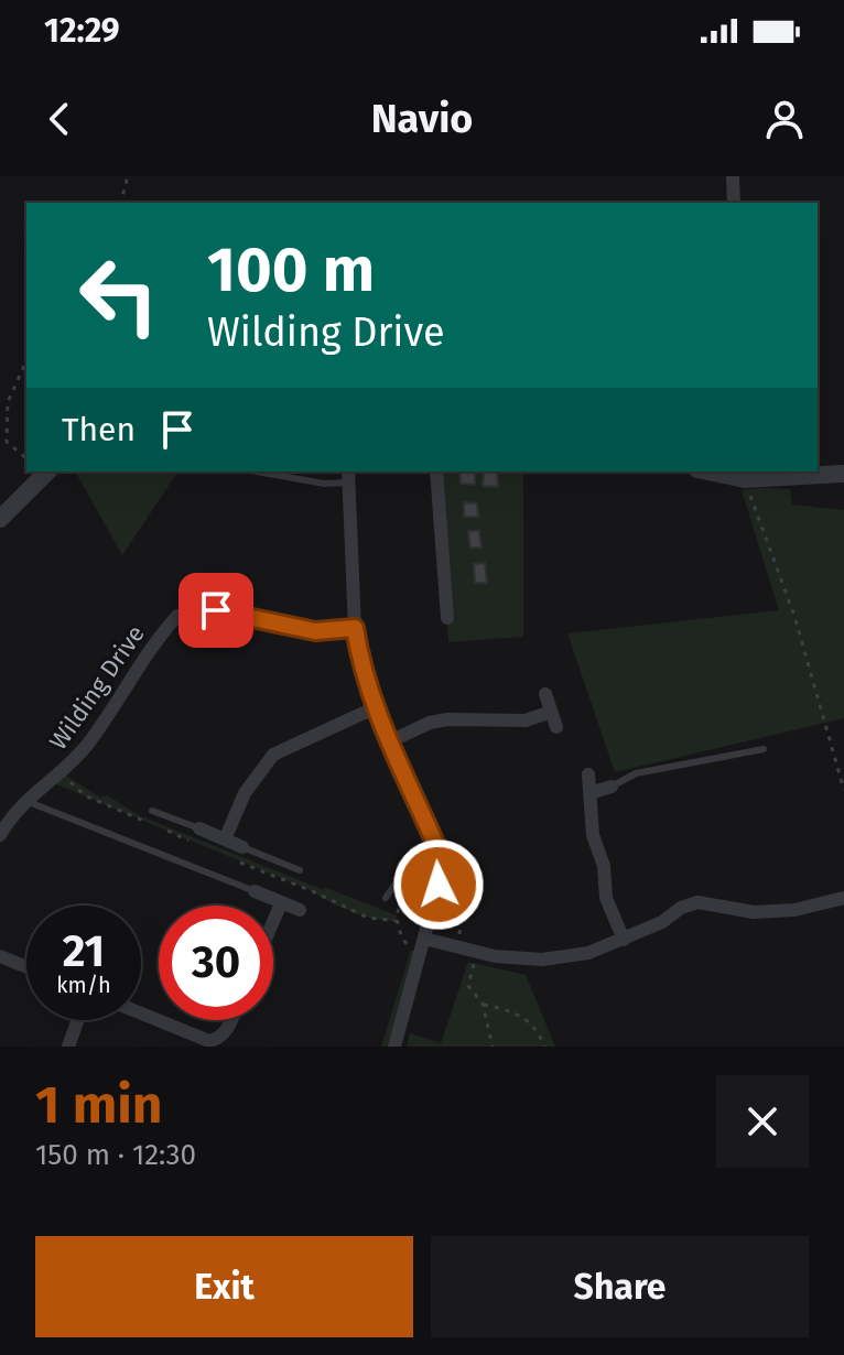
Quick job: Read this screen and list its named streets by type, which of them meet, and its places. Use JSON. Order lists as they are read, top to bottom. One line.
{"streets":{"street":["Wilding Drive"]},"page":{"status":"12:29","header":"Navio","turn":["100 m","Wilding Drive"],"then":"Then","speed":"21 km/h","limit":"30","heading":["1 min","150 m · 12:30"],"buttons":["Exit","Share"]}}
